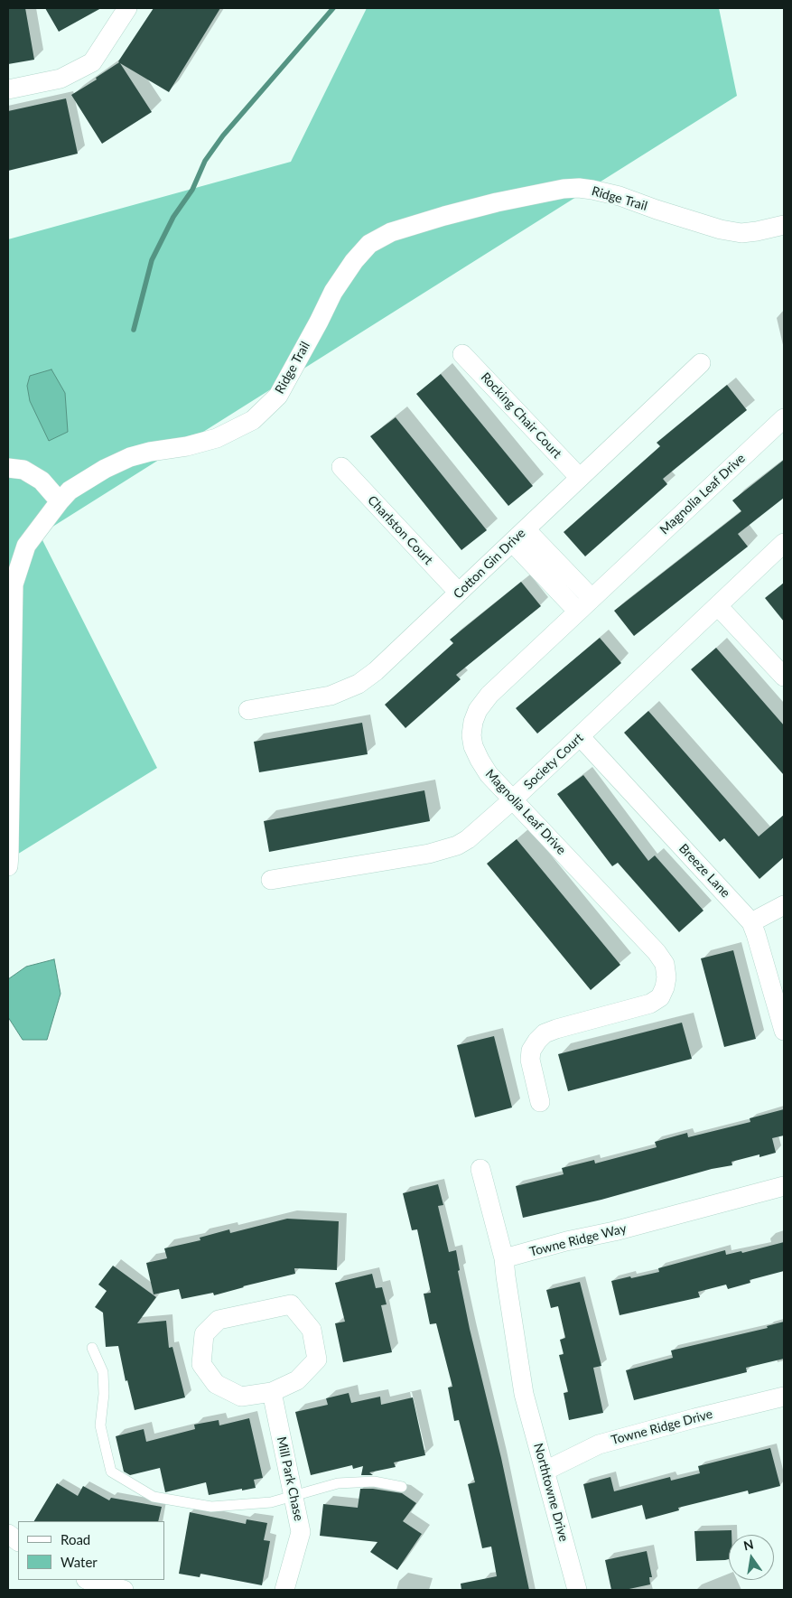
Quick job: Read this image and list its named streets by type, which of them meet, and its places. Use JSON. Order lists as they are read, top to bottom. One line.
{"streets":{"street":["Ridge Trail","Rocking Chair Court","Magnolia Leaf Drive","Charlston Court","Cotton Gin Drive","Society Court","Breeze Lane","Towne Ridge Way","Towne Ridge Drive","Mill Park Chase","Northtowne Drive"]},"crossings":[["Rocking Chair Court","Cotton Gin Drive"],["Magnolia Leaf Drive","Society Court"],["Charlston Court","Cotton Gin Drive"],["Society Court","Breeze Lane"],["Towne Ridge Way","Northtowne Drive"],["Towne Ridge Drive","Northtowne Drive"]],"legend":["Road","Water"],"north":"top"}
